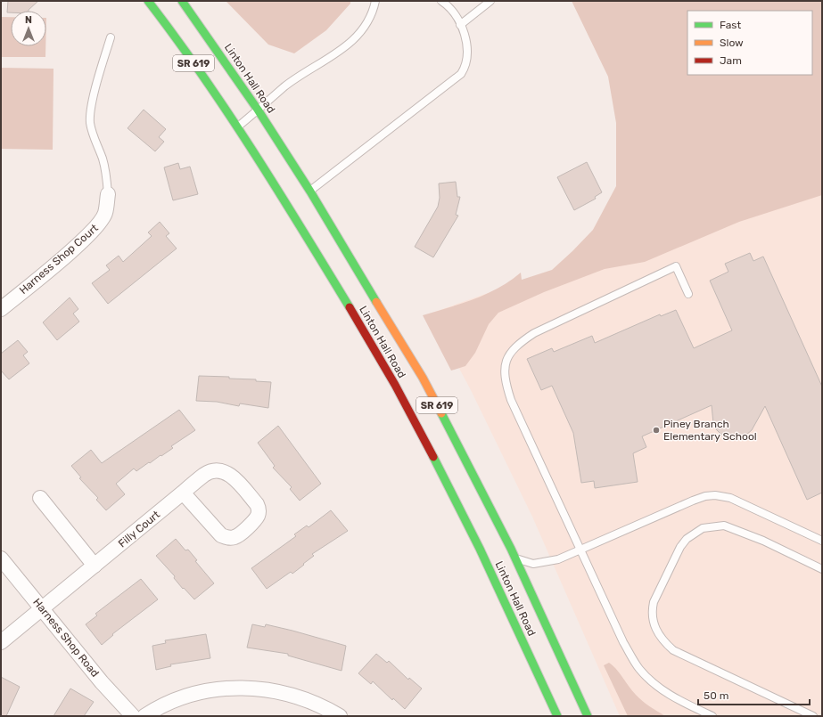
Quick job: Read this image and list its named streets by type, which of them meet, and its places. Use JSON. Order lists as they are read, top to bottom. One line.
{"streets":{"main road":["SR 619","Linton Hall Road"],"street":["Harness Shop Court","Filly Court","Harness Shop Road"]},"crossings":[["Filly Court","Harness Shop Road"]],"places":["Piney Branch Elementary School"],"legend":["Fast","Slow","Jam"],"scale_bar":"50 m","north":"top"}
